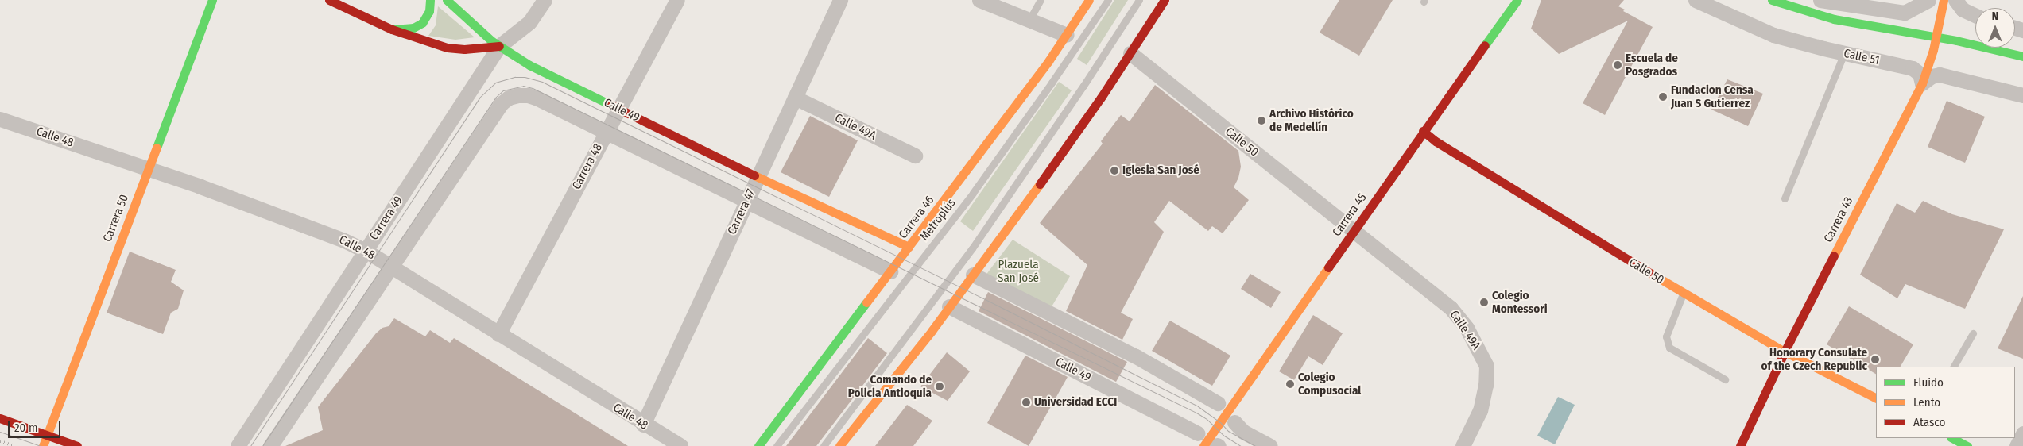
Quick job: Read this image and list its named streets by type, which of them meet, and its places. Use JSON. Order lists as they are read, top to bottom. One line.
{"streets":{"main road":["Calle 49","Calle 50","Carrera 45","Carrera 46","Carrera 50","Carrera 43"],"street":["Calle 51","Calle 49A","Calle 48","Carrera 48","Carrera 47","Carrera 49"],"lane":["Metroplús"]},"crossings":[["Calle 51","Carrera 43"],["Calle 49","Carrera 48"],["Calle 49","Carrera 47"],["Calle 49","Carrera 45"],["Calle 49","Carrera 46"],["Calle 49","Carrera 49"],["Calle 49A","Calle 50"],["Calle 49A","Carrera 47"],["Calle 49A","Carrera 45"],["Calle 48","Carrera 48"],["Calle 48","Carrera 47"],["Calle 48","Carrera 50"],["Calle 48","Carrera 49"],["Calle 50","Carrera 45"],["Calle 50","Carrera 43"]],"parks":["Plazuela San José"],"places":["Escuela de Posgrados","Fundacion Censa Juan S Gutierrez","Archivo Histórico de Medellín","Iglesia San José","Colegio Montessori","Honorary Consulate of the Czech Republic","Colegio Compusocial","Comando de Policia Antioquia","Universidad ECCI"],"legend":["Fluido","Lento","Atasco"],"scale_bar":"20 m","north":"top"}
